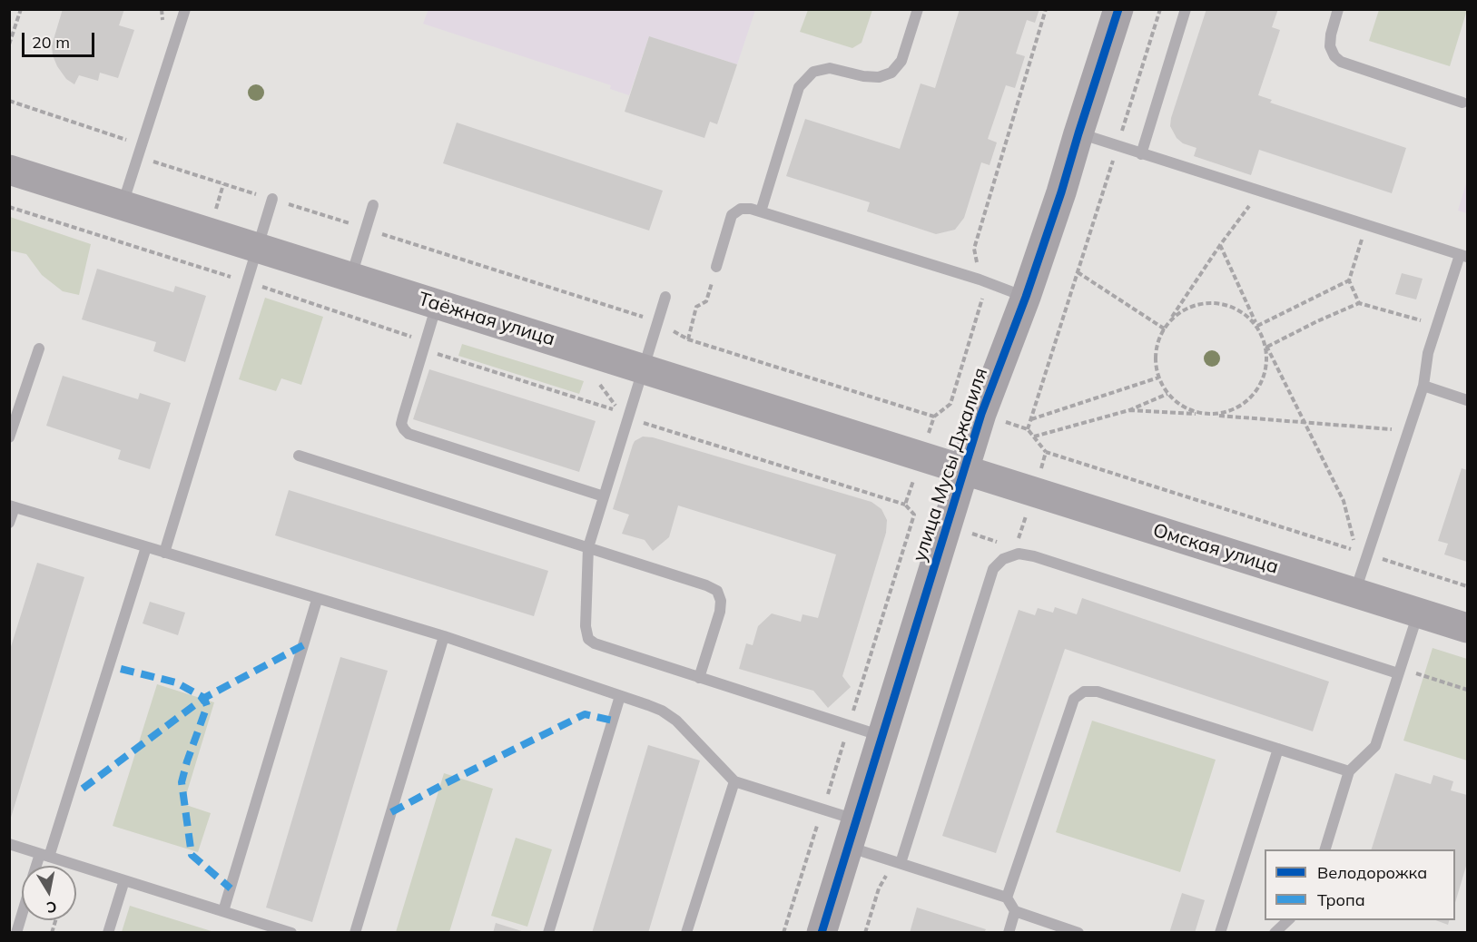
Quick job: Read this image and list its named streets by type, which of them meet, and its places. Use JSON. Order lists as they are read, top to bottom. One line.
{"streets":{"main road":["Таёжная улица","улица Мусы Джалиля","Омская улица"]},"crossings":[["Таёжная улица","улица Мусы Джалиля"],["Таёжная улица","Омская улица"],["улица Мусы Джалиля","Омская улица"]],"legend":["Велодорожка","Тропа"],"scale_bar":"20 m","north":"bottom"}
